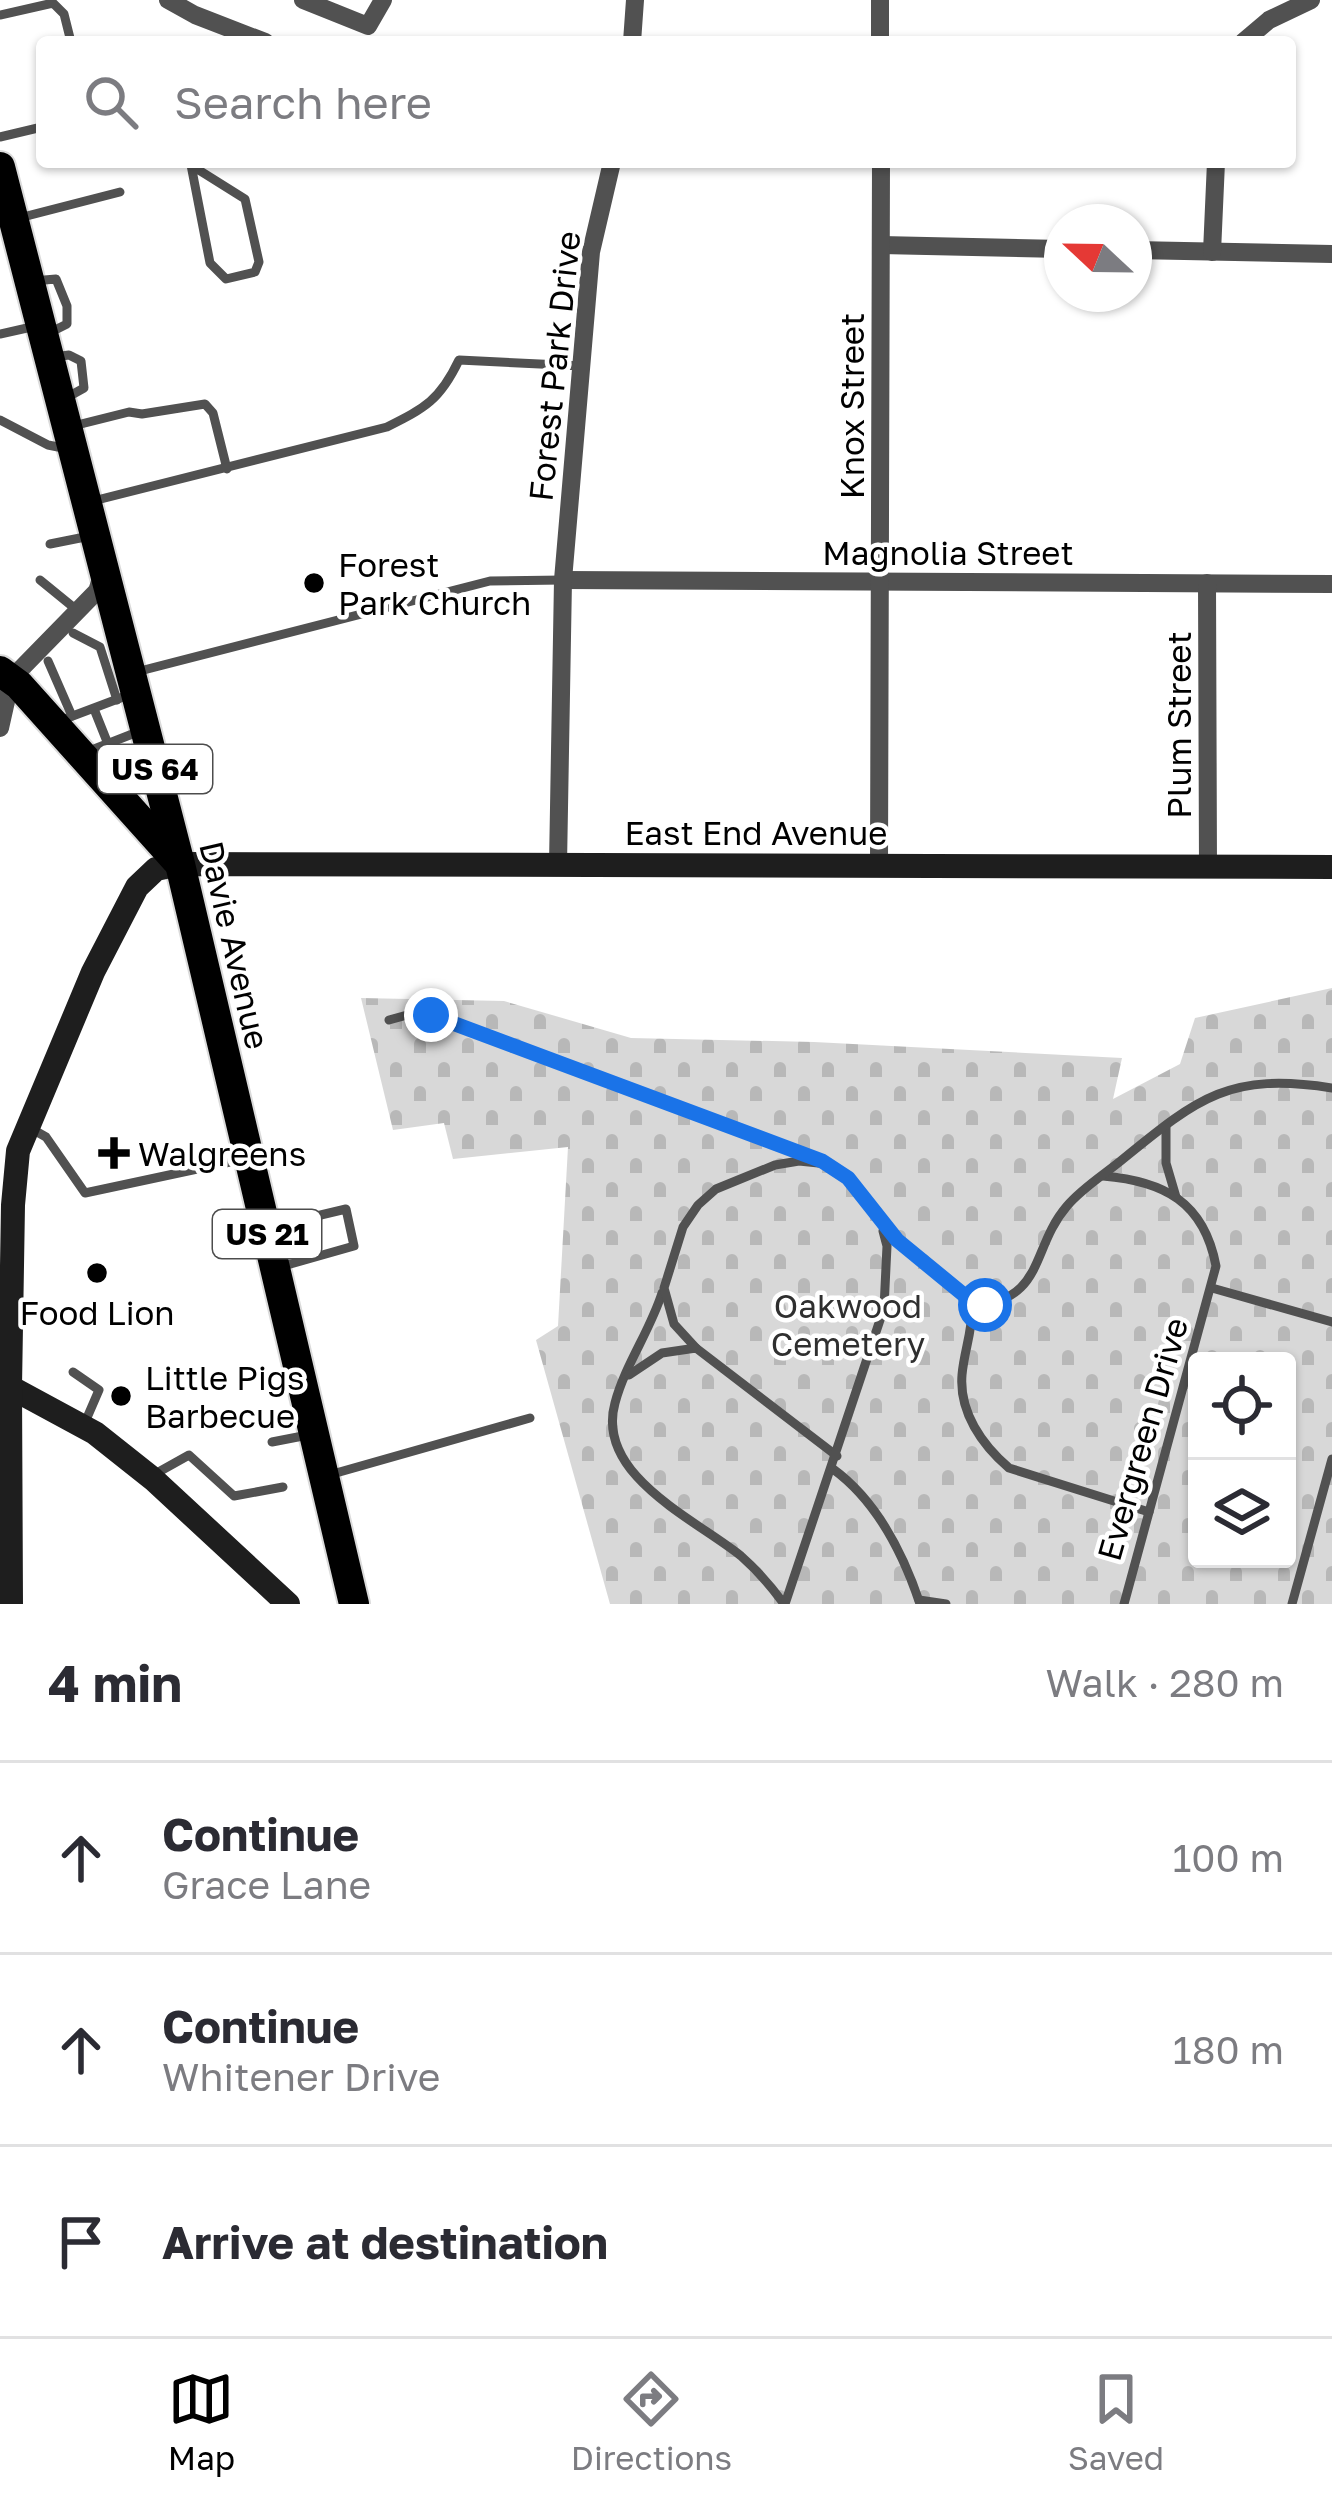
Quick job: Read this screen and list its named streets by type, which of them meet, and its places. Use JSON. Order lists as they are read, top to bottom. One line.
{"streets":{"main road":["US 64","Davie Avenue","US 21"],"street":["Forest Park Drive","Knox Street","Magnolia Street","Plum Street","East End Avenue"],"lane":["Evergreen Drive"]},"crossings":[["Forest Park Drive","Magnolia Street"],["Forest Park Drive","East End Avenue"],["Knox Street","Magnolia Street"],["Knox Street","East End Avenue"],["Magnolia Street","Plum Street"],["Plum Street","East End Avenue"],["East End Avenue","Davie Avenue"],["East End Avenue","US 21"],["Davie Avenue","US 21"]],"parks":["Oakwood Cemetery"],"places":{"other":["Forest Park Church","Food Lion","Little Pigs Barbecue"],"health":["Walgreens"]},"north":"left","page":{"search":"Search here","heading":["4 min","Walk · 280 m"],"list":[["Continue","Grace Lane","100 m"],["Continue","Whitener Drive","180 m"],"Arrive at destination"],"nav":["Map","Directions","Saved"]}}
